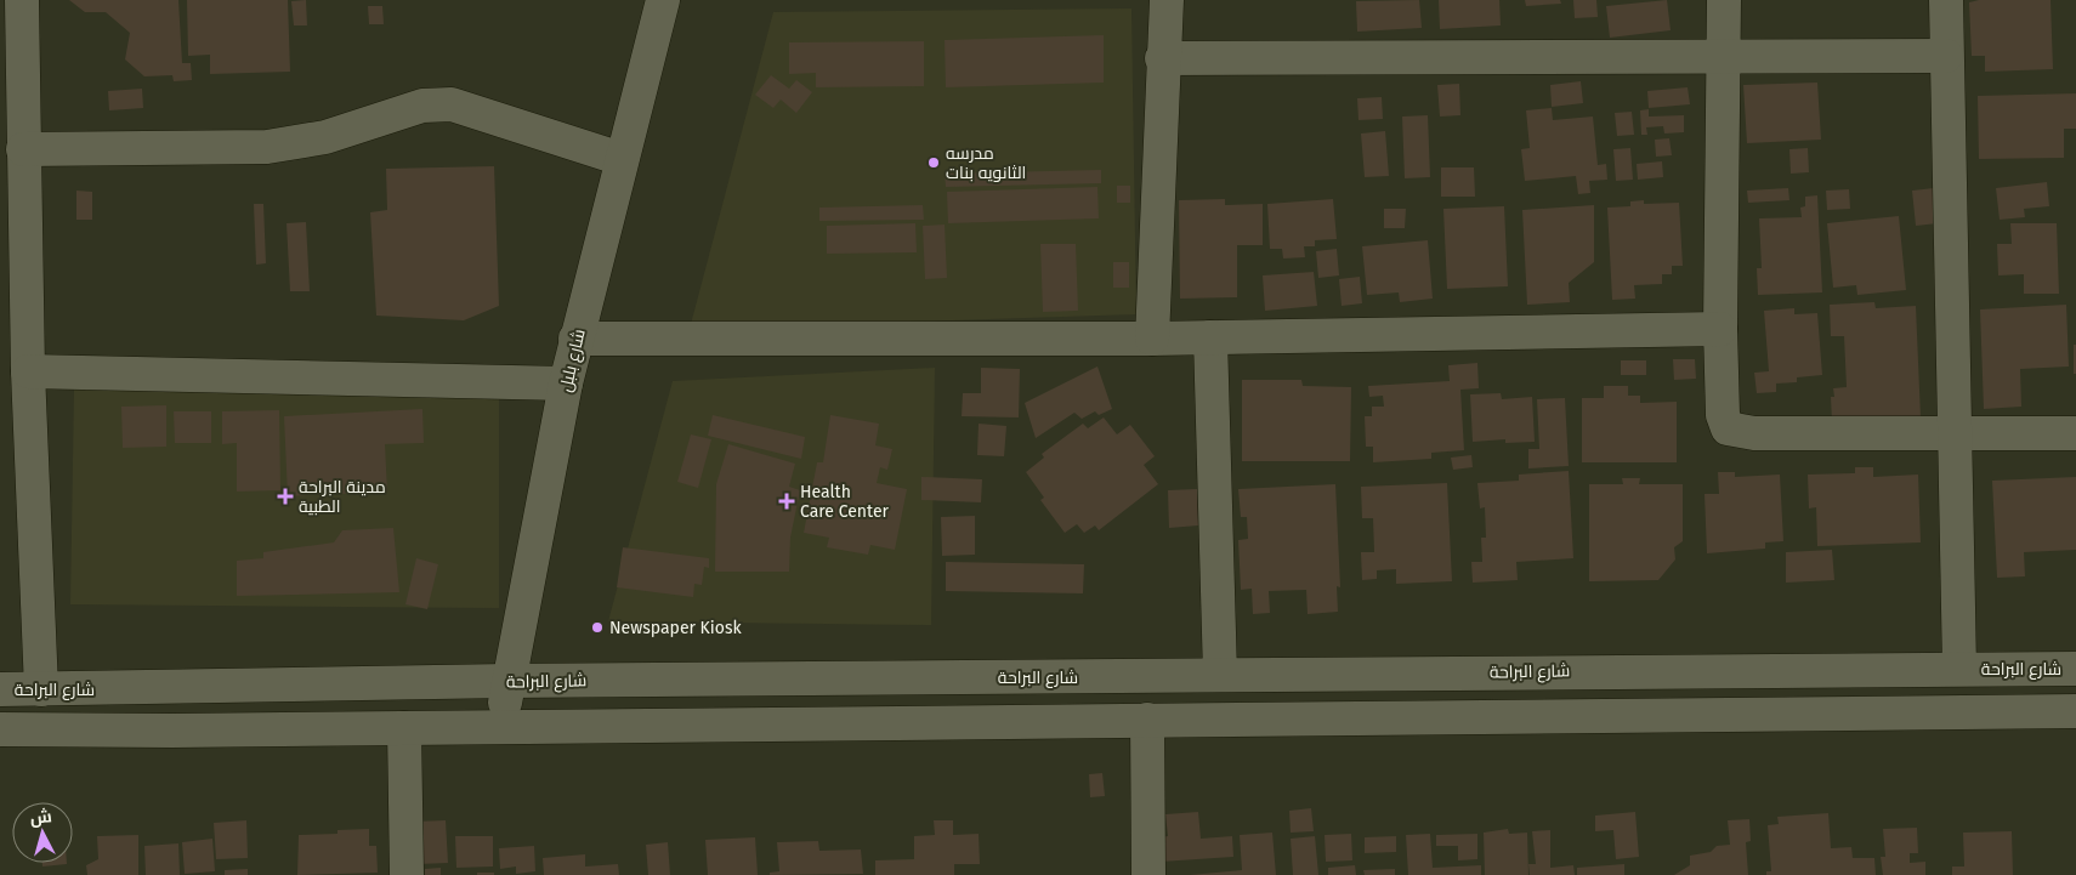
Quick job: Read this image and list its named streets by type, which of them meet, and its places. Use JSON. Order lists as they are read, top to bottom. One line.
{"streets":{"street":["شارع بلبل","شارع البراحة"]},"crossings":[["شارع بلبل","شارع البراحة"]],"places":{"other":["مدرسه الثانويه بنات","Newspaper Kiosk"],"health":["مدينة البراحة الطبية","Health Care Center"]},"north":"top"}
